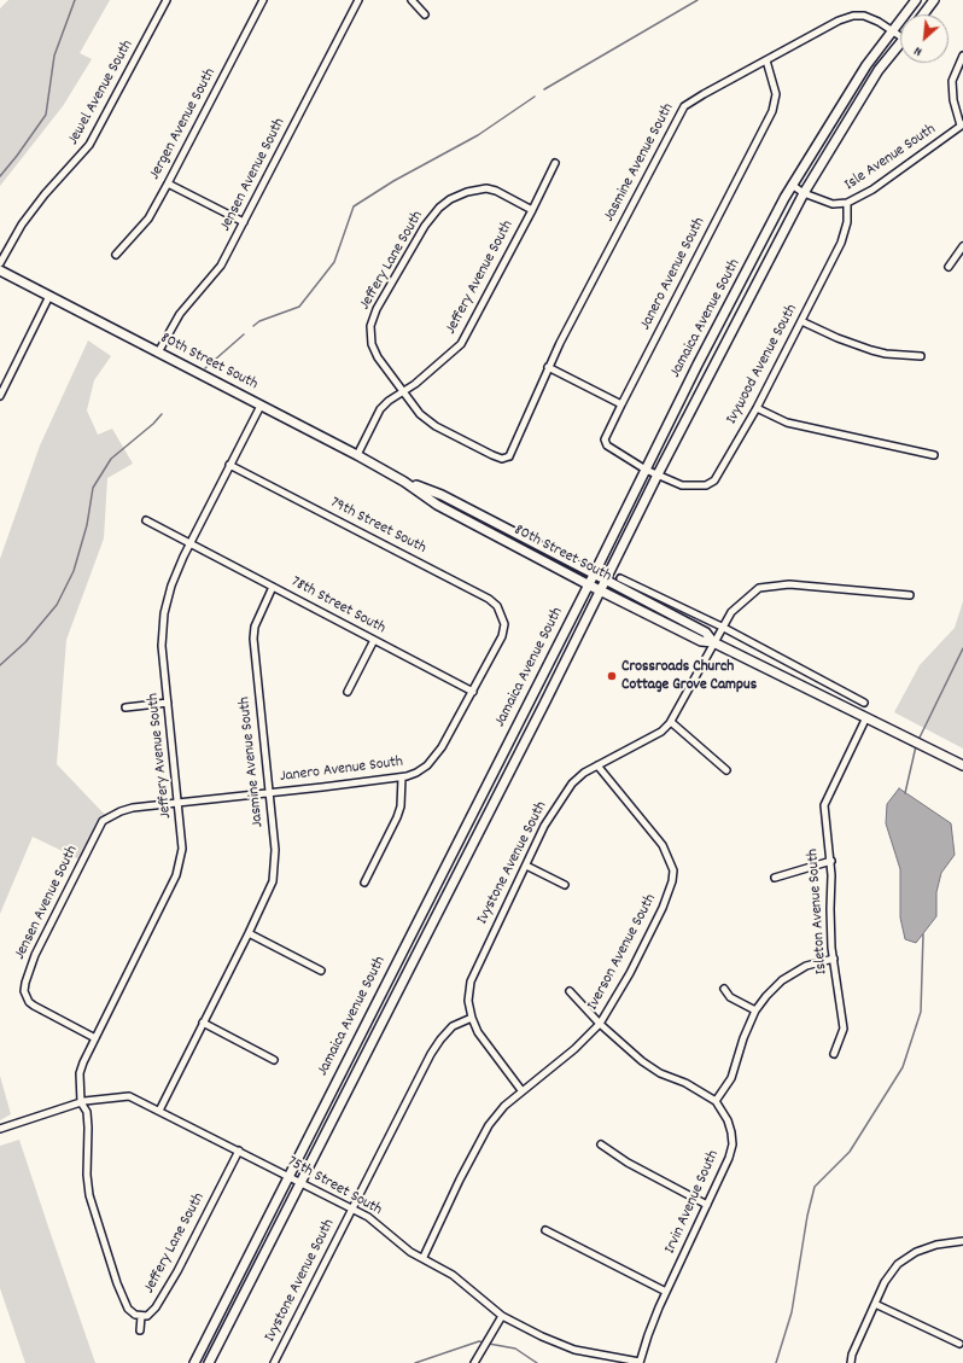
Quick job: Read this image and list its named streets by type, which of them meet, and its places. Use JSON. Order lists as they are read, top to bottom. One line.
{"streets":{"main road":["Jamaica Avenue South","80th Street South"],"street":["Jewel Avenue South","Jergen Avenue South","Isle Avenue South","Jasmine Avenue South","Jensen Avenue South","Jeffery Lane South","Janero Avenue South","Jeffery Avenue South","Ivywood Avenue South","79th Street South","78th Street South","Ivystone Avenue South","Isleton Avenue South","Iverson Avenue South","75th Street South","Irvin Avenue South"]},"crossings":[["Isle Avenue South","Jamaica Avenue South"],["Isle Avenue South","Ivywood Avenue South"],["Jasmine Avenue South","Jeffery Lane South"],["Jasmine Avenue South","Janero Avenue South"],["Jasmine Avenue South","Jamaica Avenue South"],["Jasmine Avenue South","78th Street South"],["Jasmine Avenue South","75th Street South"],["Jensen Avenue South","Janero Avenue South"],["Jensen Avenue South","Jeffery Avenue South"],["Jensen Avenue South","80th Street South"],["Jeffery Lane South","Jeffery Avenue South"],["Jeffery Lane South","75th Street South"],["Janero Avenue South","Jeffery Avenue South"],["Janero Avenue South","Jamaica Avenue South"],["Janero Avenue South","Ivywood Avenue South"],["Janero Avenue South","79th Street South"],["Janero Avenue South","78th Street South"],["Jeffery Avenue South","80th Street South"],["Jeffery Avenue South","79th Street South"],["Jeffery Avenue South","78th Street South"],["Jeffery Avenue South","75th Street South"],["Jamaica Avenue South","80th Street South"],["Jamaica Avenue South","Ivywood Avenue South"],["Jamaica Avenue South","75th Street South"],["80th Street South","Ivystone Avenue South"],["80th Street South","Isleton Avenue South"],["Ivystone Avenue South","Iverson Avenue South"],["Ivystone Avenue South","75th Street South"],["Iverson Avenue South","75th Street South"],["75th Street South","Irvin Avenue South"]],"places":["Crossroads Church Cottage Grove Campus"],"north":"bottom left"}
